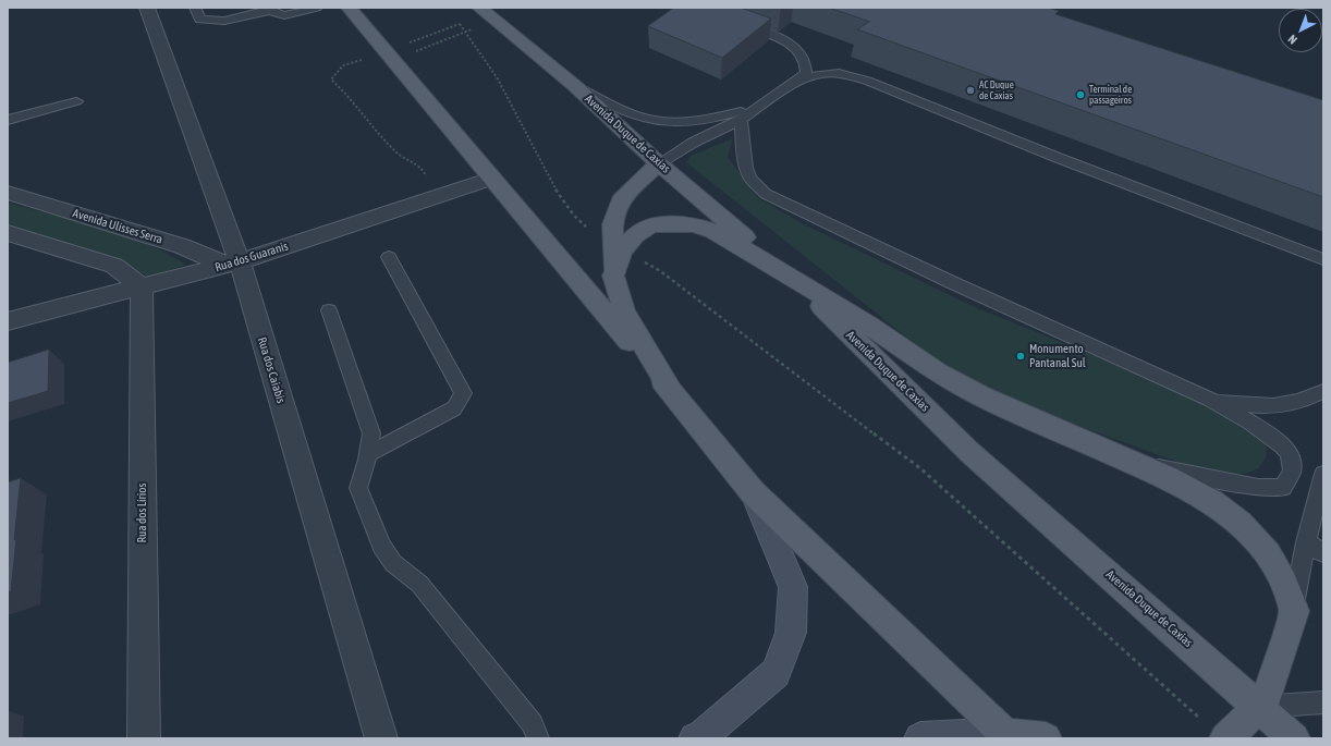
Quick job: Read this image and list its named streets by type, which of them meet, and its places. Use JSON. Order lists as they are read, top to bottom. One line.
{"streets":{"main road":["Avenida Duque de Caxias"],"street":["Avenida Ulisses Serra","Rua dos Guaranis","Rua dos Caiabis","Rua dos Lírios"]},"crossings":[["Avenida Ulisses Serra","Rua dos Guaranis"],["Avenida Ulisses Serra","Rua dos Caiabis"],["Rua dos Guaranis","Rua dos Caiabis"],["Rua dos Guaranis","Rua dos Lírios"]],"places":["AC Duque de Caxias","Terminal de passageiros","Monumento Pantanal Sul"],"north":"bottom left"}
